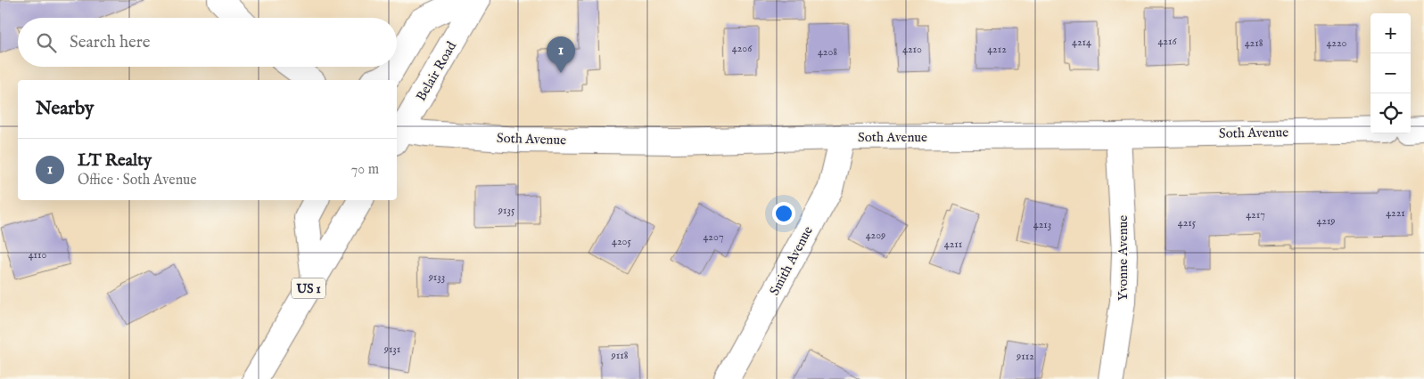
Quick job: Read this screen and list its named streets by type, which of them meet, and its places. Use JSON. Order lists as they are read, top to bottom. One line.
{"streets":{"main road":["Belair Road","Soth Avenue","Yvonne Avenue","Smith Avenue","US 1"]},"crossings":[["Belair Road","Soth Avenue"],["Soth Avenue","Yvonne Avenue"],["Soth Avenue","Smith Avenue"]],"house_numbers":["4216","4214","4218","4220","4206","4210","4212","4208","9135","4221","4217","4219","4215","4213","4209","4207","4205","4211","4110","9133","9131","9118","9112"],"page":{"map_buttons":["+","−"],"search":"Search here","pins":"1","heading":"Nearby","list":[{"mark":"1","name":"LT Realty","note":"Office · Soth Avenue","value":"70 m"}]}}
